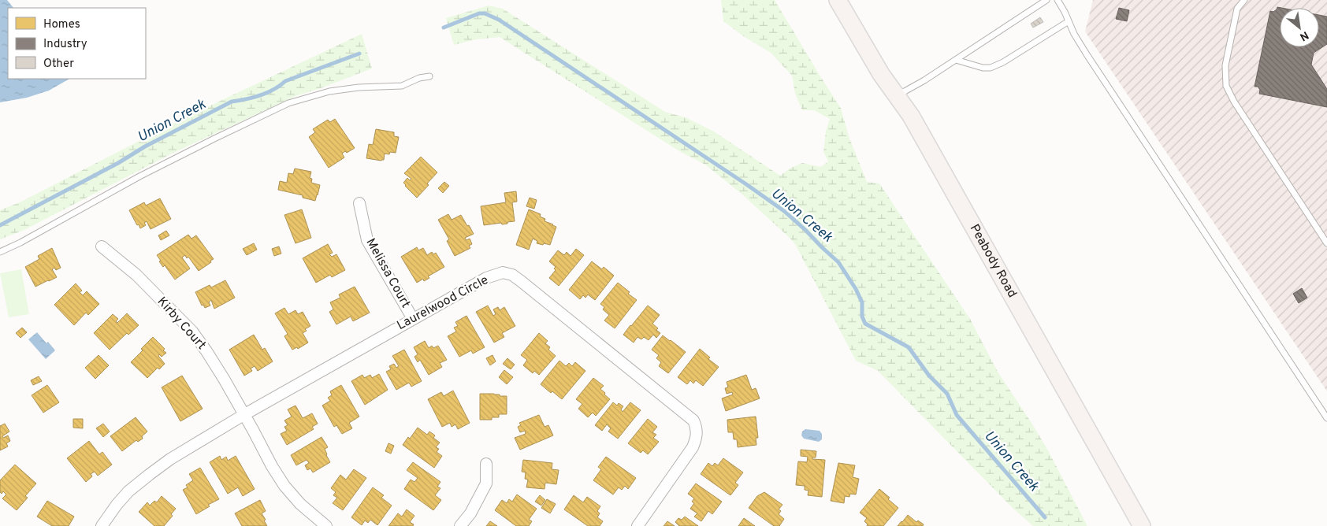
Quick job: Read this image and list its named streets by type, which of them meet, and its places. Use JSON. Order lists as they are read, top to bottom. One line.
{"streets":{"main road":["Peabody Road"],"street":["Melissa Court","Laurelwood Circle","Kirby Court"]},"crossings":[["Melissa Court","Laurelwood Circle"],["Laurelwood Circle","Kirby Court"]],"water":["Union Creek"],"legend":["Homes","Industry","Other"],"north":"bottom right"}
